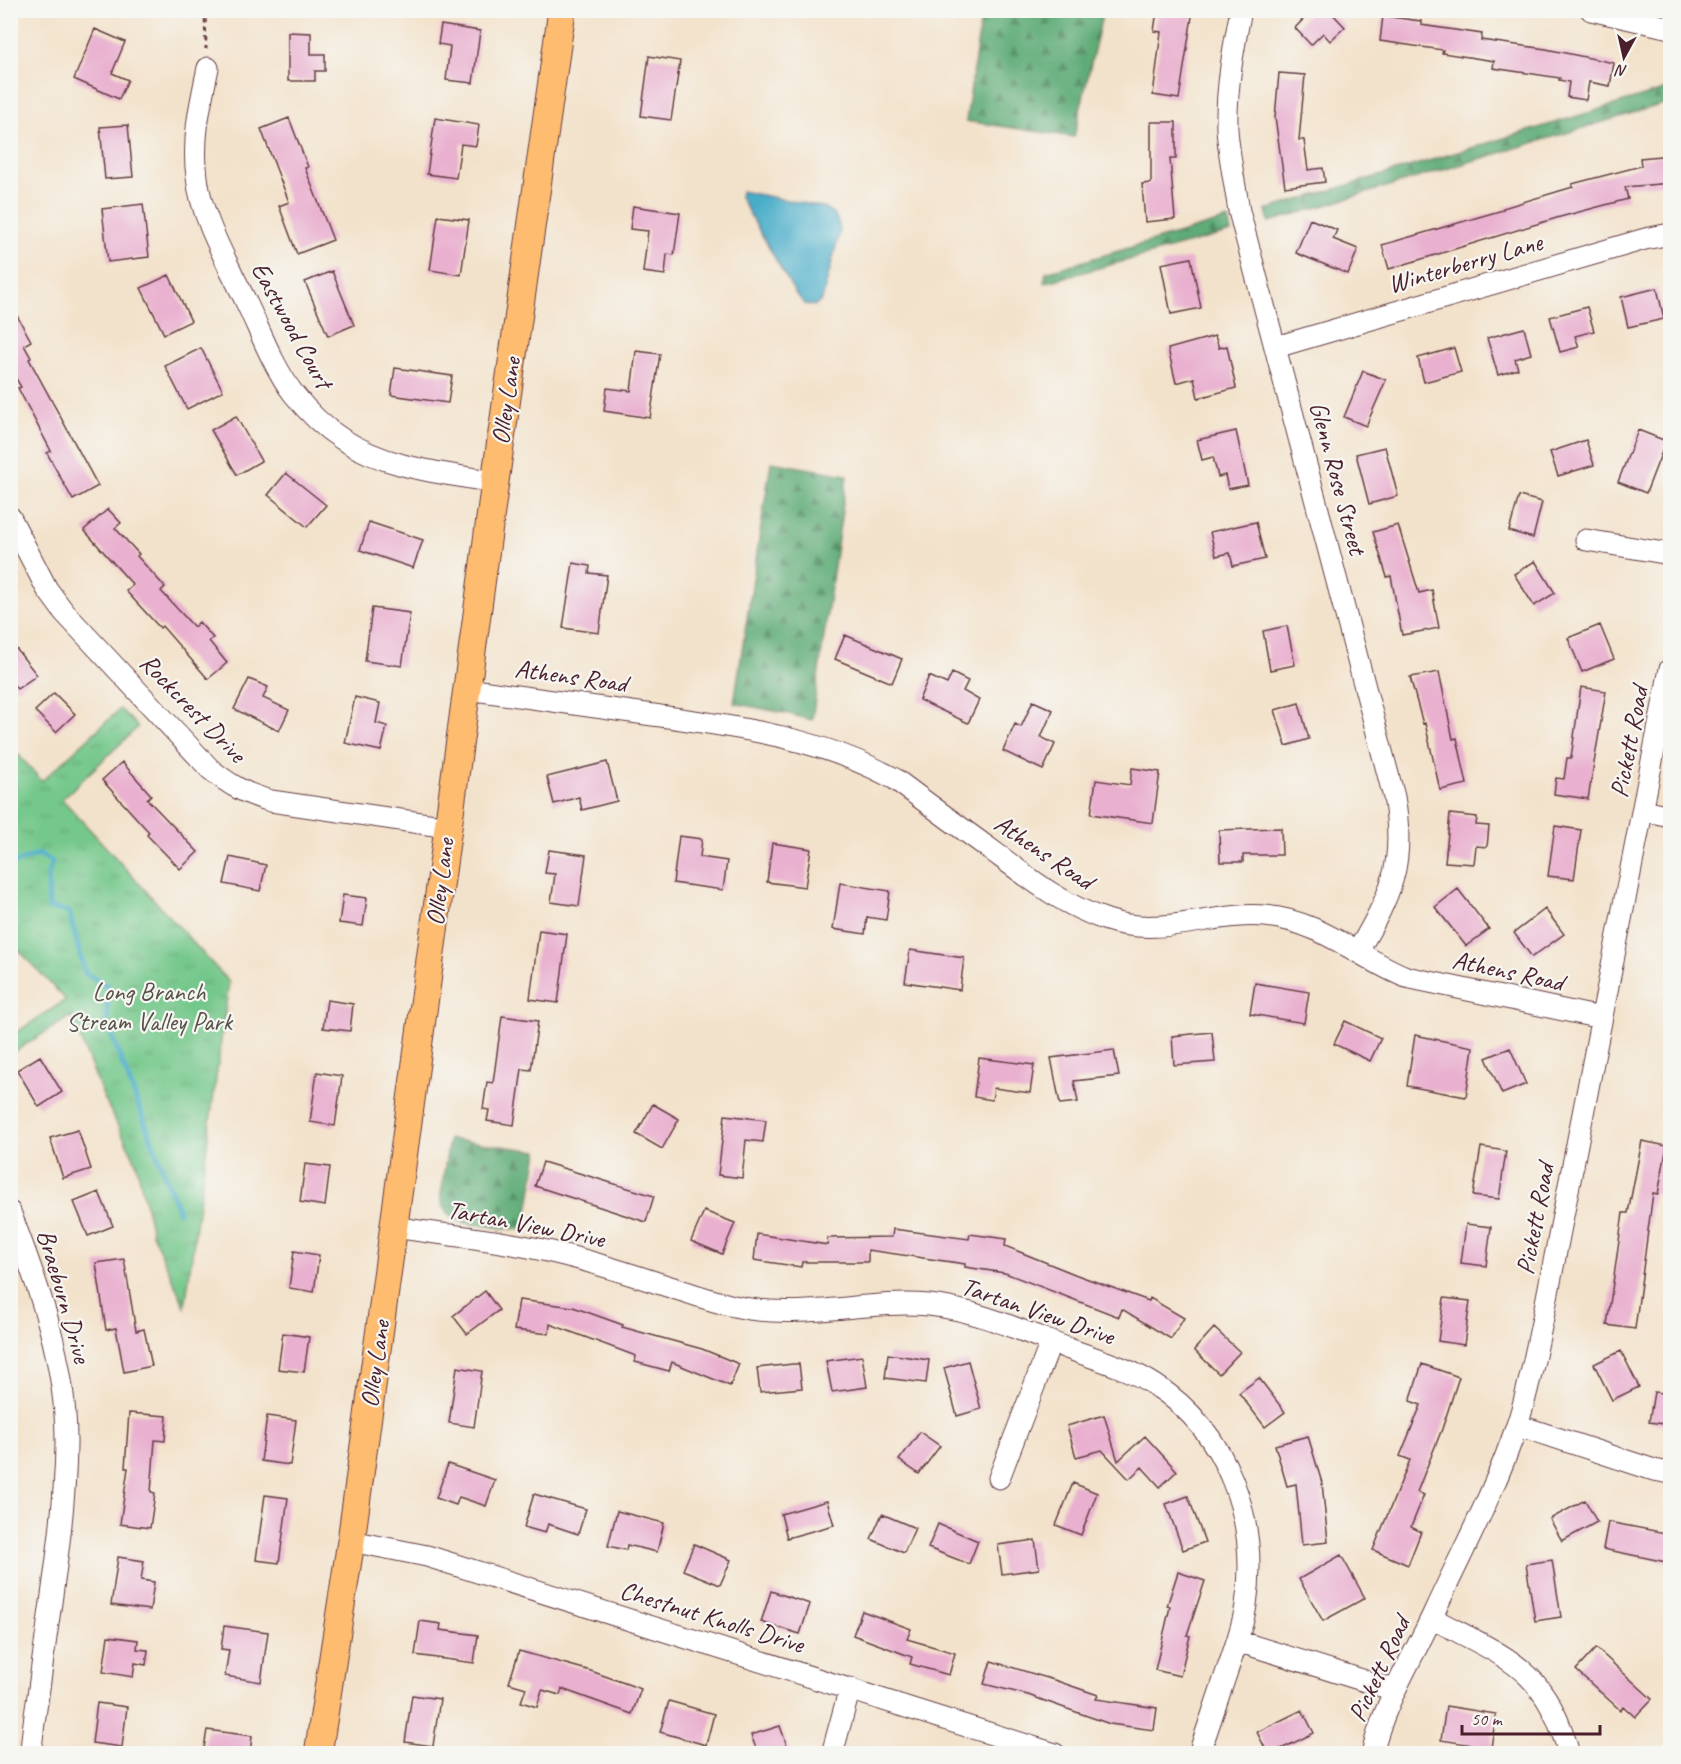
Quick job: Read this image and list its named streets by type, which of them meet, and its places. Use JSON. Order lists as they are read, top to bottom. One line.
{"streets":{"main road":["Olley Lane"],"street":["Winterberry Lane","Eastwood Court","Glenn Rose Street","Athens Road","Rockcrest Drive","Pickett Road","Tartan View Drive","Braeburn Drive","Chestnut Knolls Drive"]},"crossings":[["Winterberry Lane","Glenn Rose Street"],["Eastwood Court","Olley Lane"],["Olley Lane","Athens Road"],["Olley Lane","Rockcrest Drive"],["Olley Lane","Tartan View Drive"],["Olley Lane","Chestnut Knolls Drive"],["Glenn Rose Street","Athens Road"],["Athens Road","Pickett Road"]],"parks":["Long Branch Stream Valley Park"],"scale_bar":"50 m","north":"bottom"}
